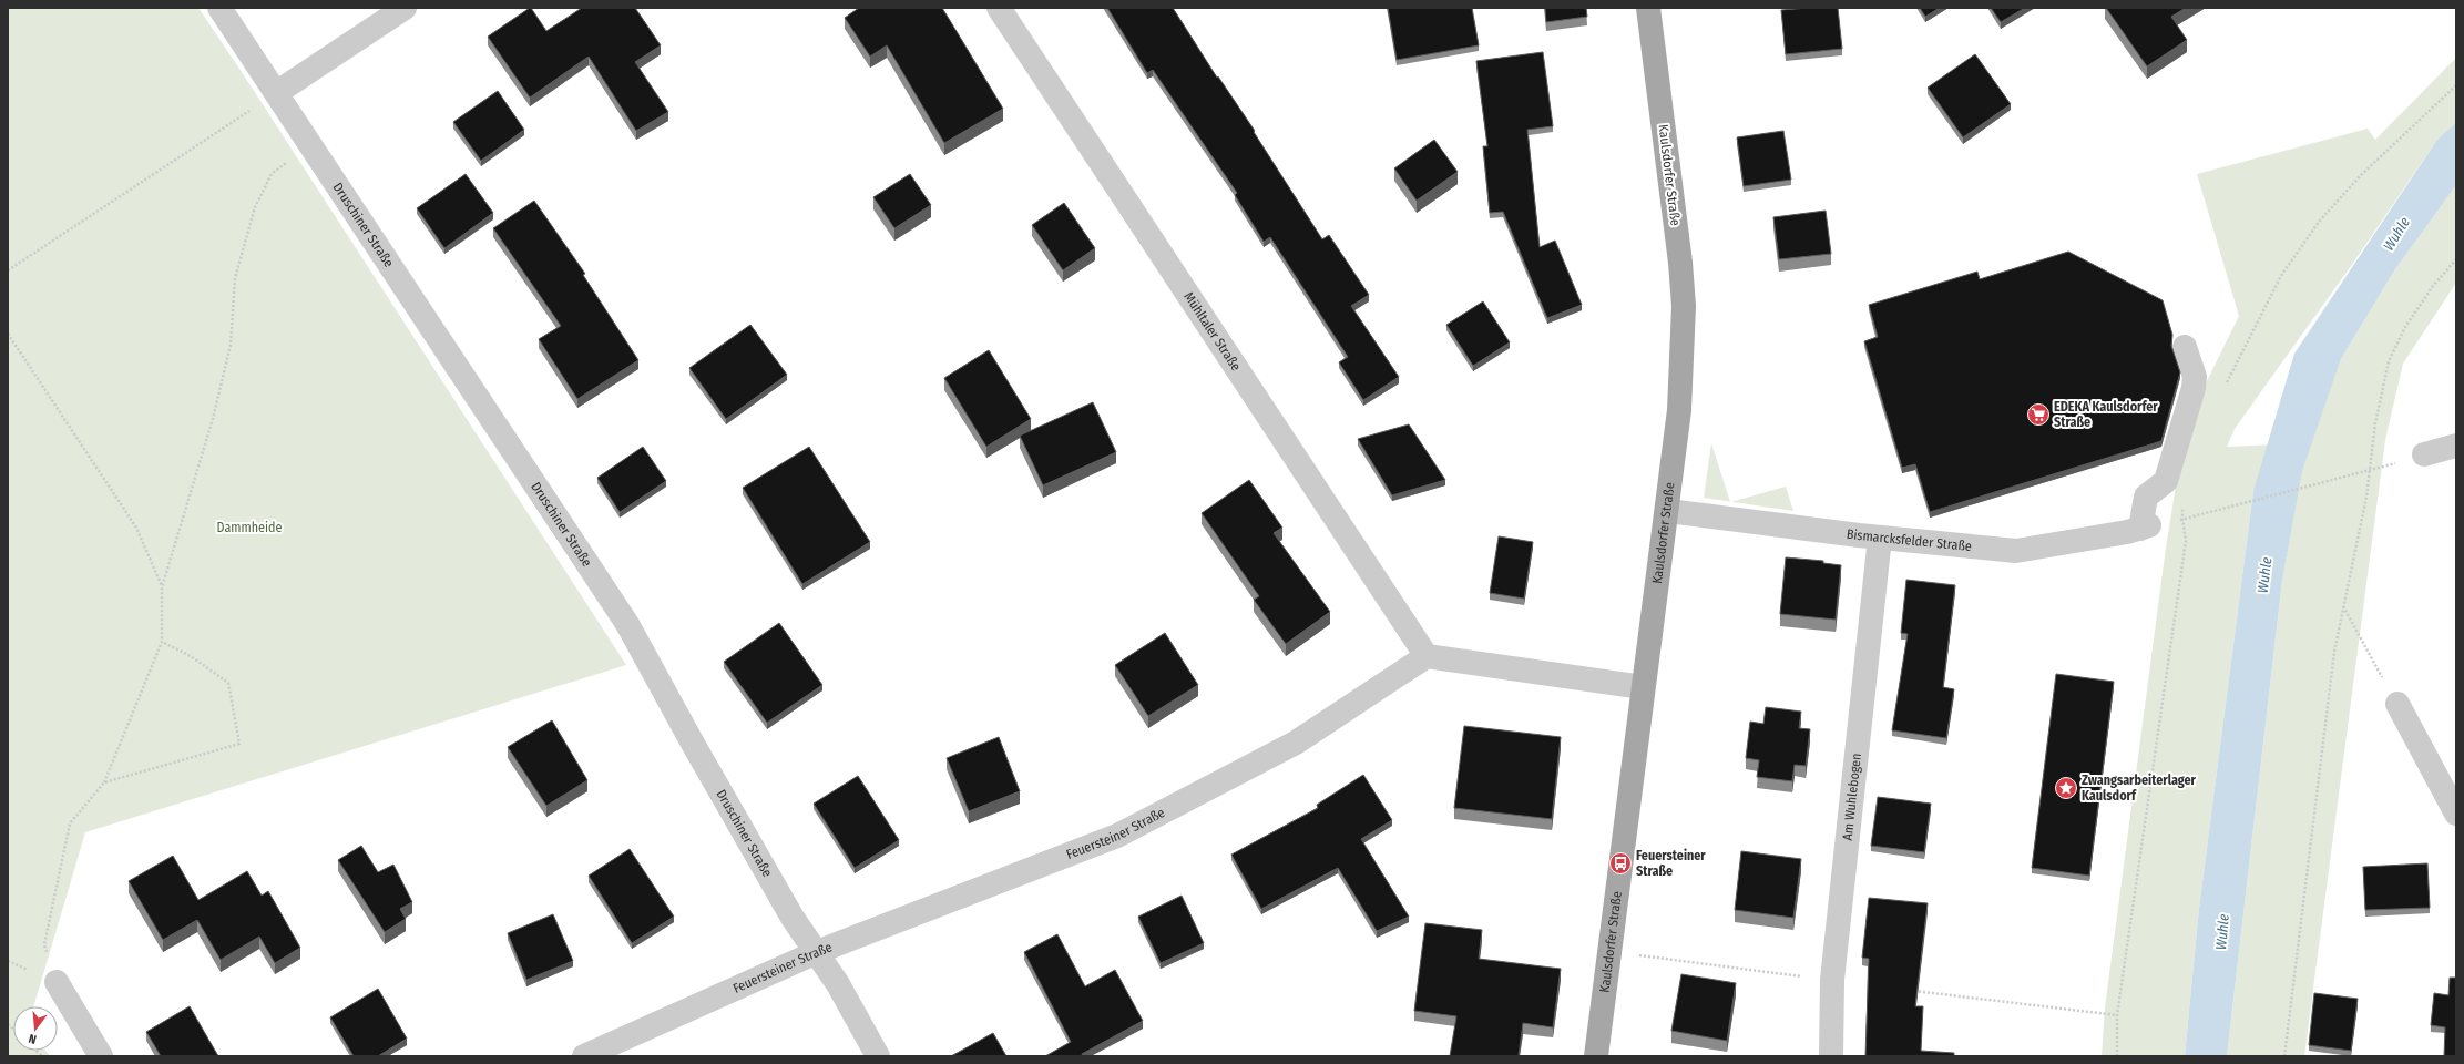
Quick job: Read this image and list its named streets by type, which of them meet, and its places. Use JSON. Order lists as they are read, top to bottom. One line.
{"streets":{"main road":["Kaulsdorfer Straße"],"street":["Druschiner Straße","Mühltaler Straße","Bismarcksfelder Straße","Am Wuhlebogen","Feuersteiner Straße"]},"crossings":[["Kaulsdorfer Straße","Bismarcksfelder Straße"],["Druschiner Straße","Feuersteiner Straße"],["Mühltaler Straße","Feuersteiner Straße"],["Bismarcksfelder Straße","Am Wuhlebogen"]],"water":["Wuhle"],"parks":["Dammheide"],"places":{"supermarket":["EDEKA Kaulsdorfer Straße"],"place":["Zwangsarbeiterlager Kaulsdorf"],"bus stop":["Feuersteiner Straße"]},"north":"bottom"}
